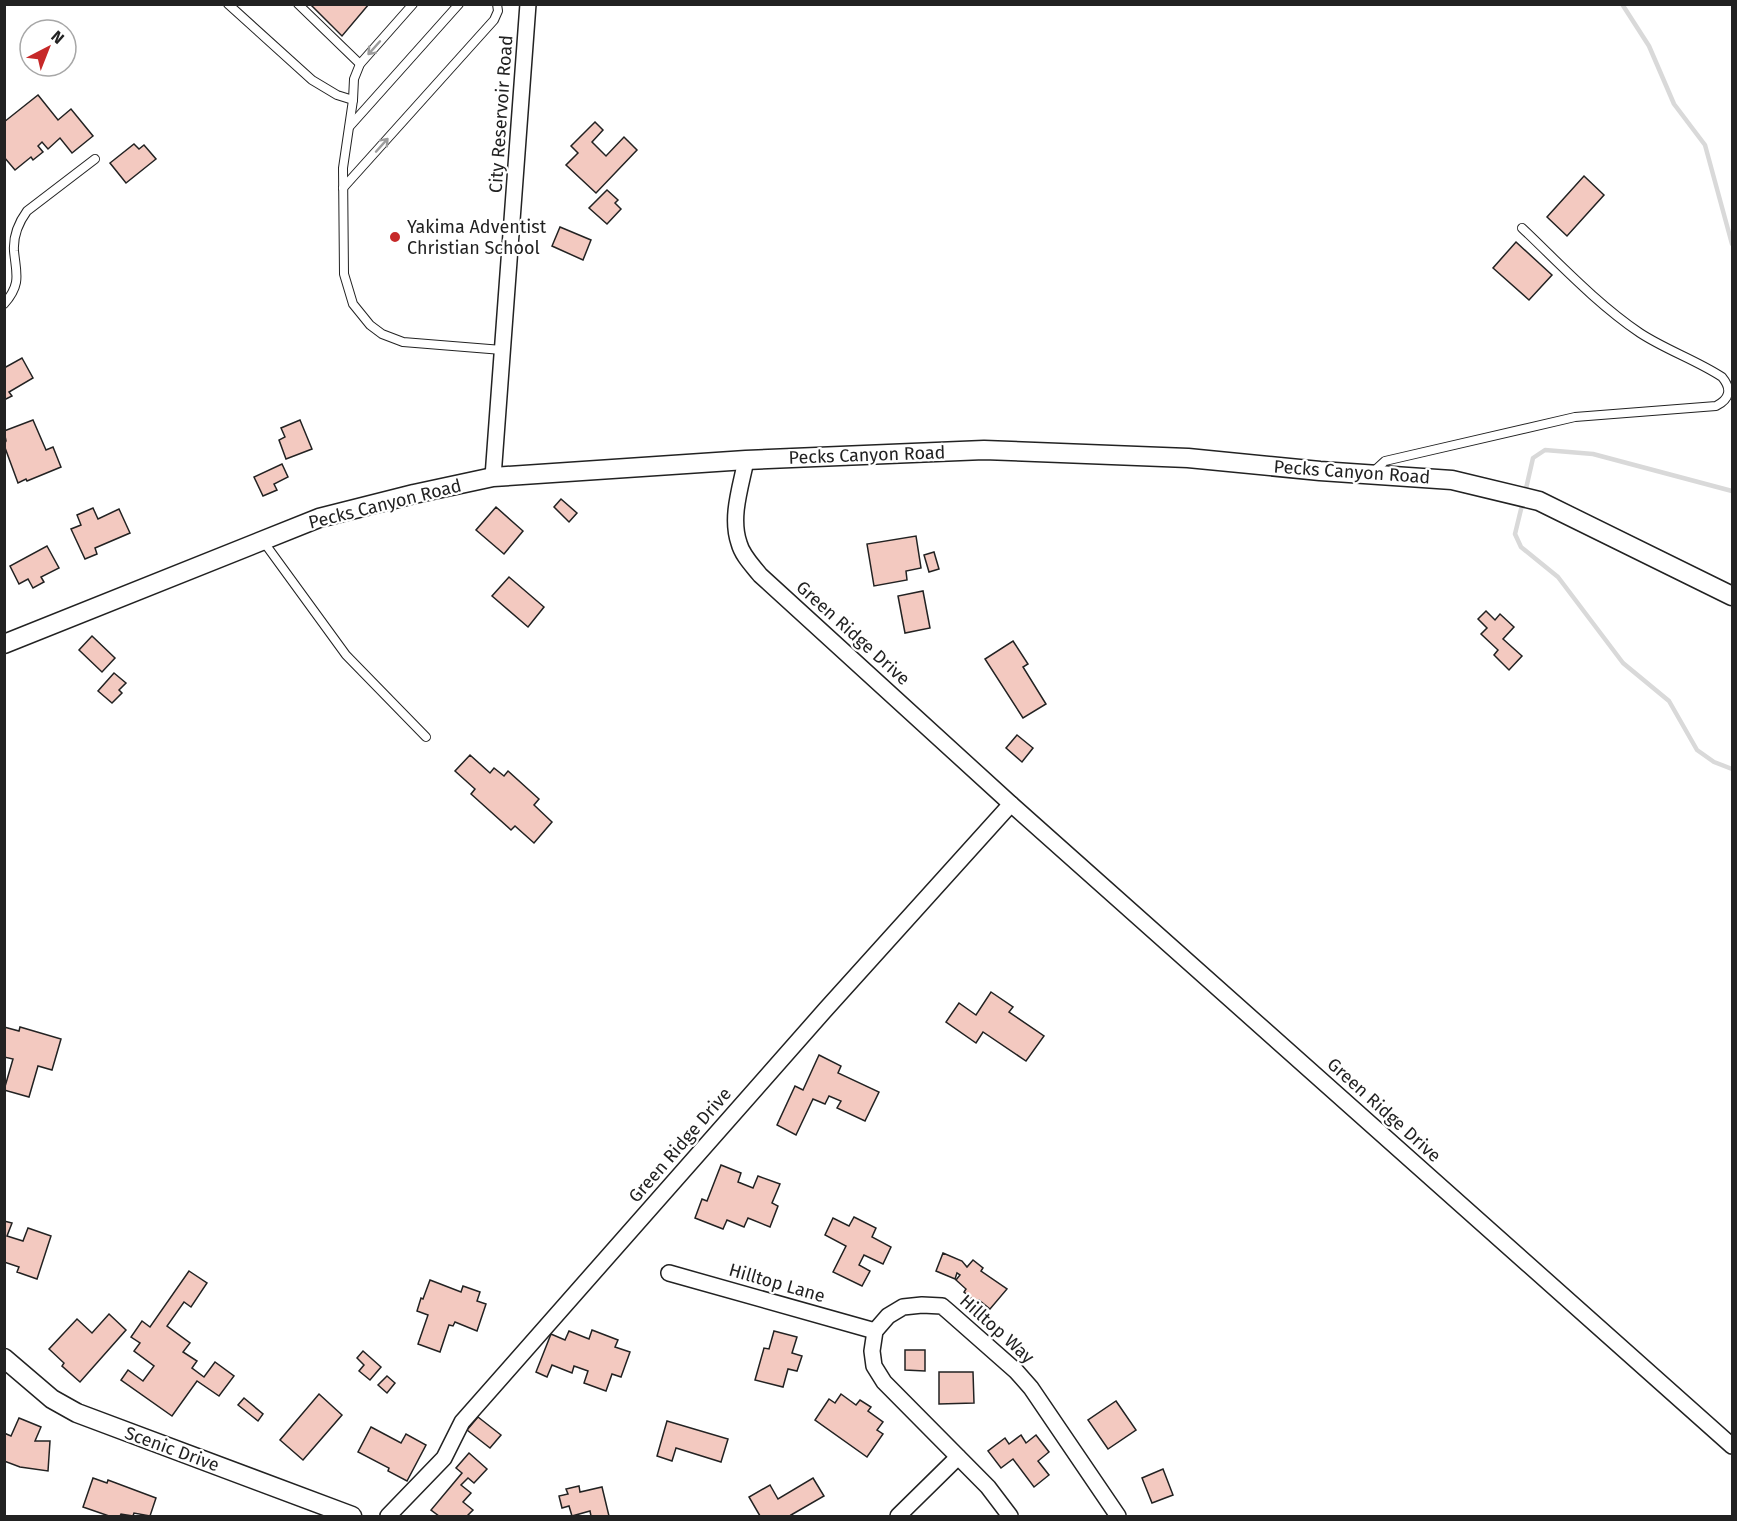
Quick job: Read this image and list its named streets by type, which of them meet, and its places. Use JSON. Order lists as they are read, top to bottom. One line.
{"streets":{"street":["City Reservoir Road","Pecks Canyon Road","Green Ridge Drive","Hilltop Lane","Hilltop Way","Scenic Drive"]},"crossings":[["City Reservoir Road","Pecks Canyon Road"],["Pecks Canyon Road","Green Ridge Drive"],["Hilltop Lane","Hilltop Way"]],"places":["Yakima Adventist Christian School"],"north":"top right"}
